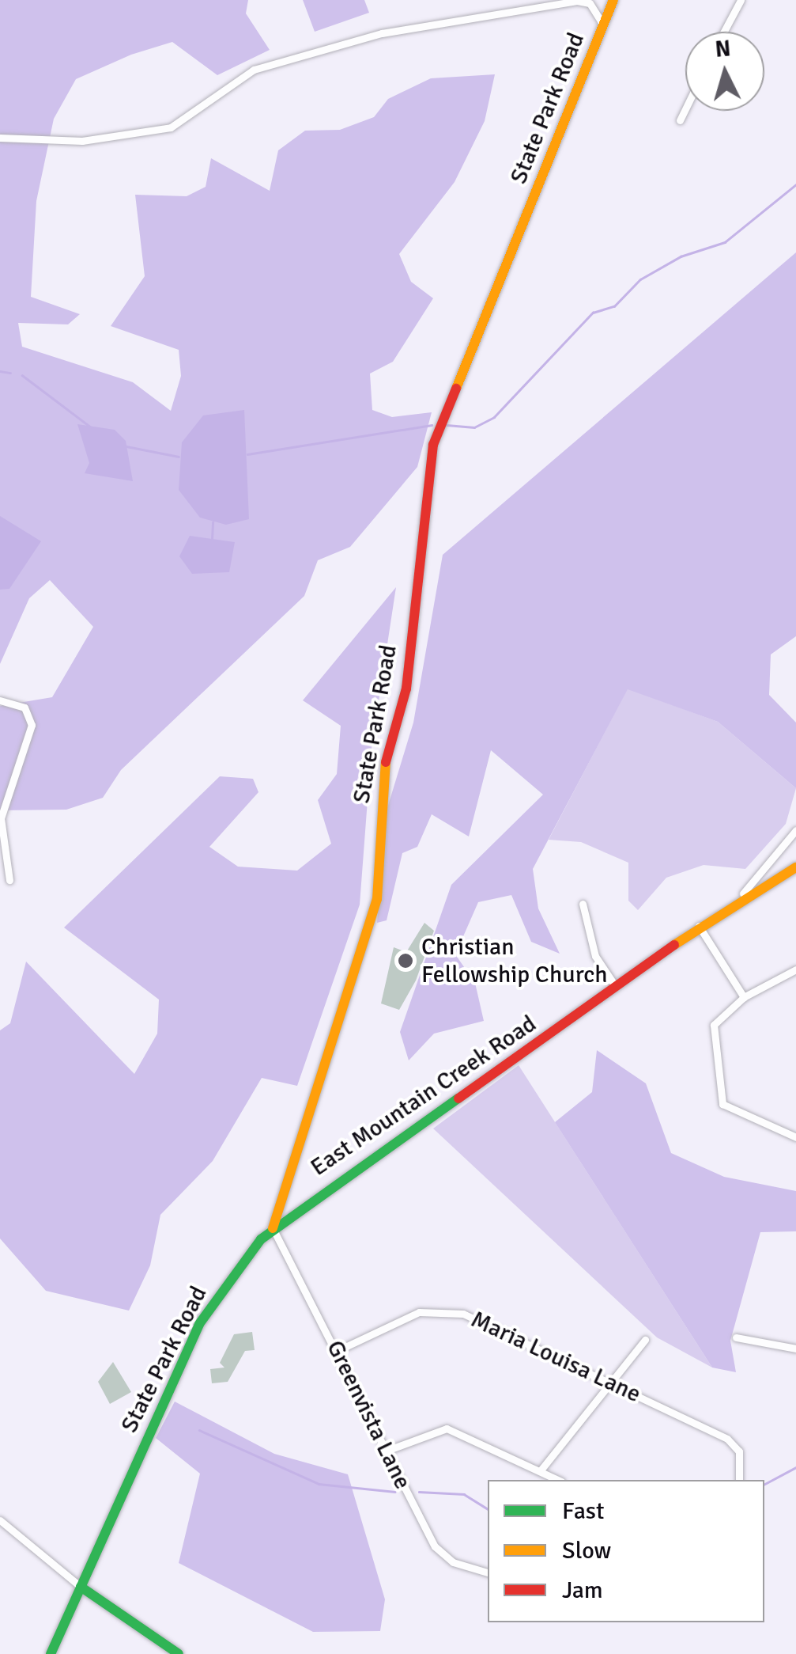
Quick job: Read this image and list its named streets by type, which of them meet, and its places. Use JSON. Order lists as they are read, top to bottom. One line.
{"streets":{"street":["State Park Road","East Mountain Creek Road","Maria Louisa Lane","Greenvista Lane"]},"crossings":[["State Park Road","East Mountain Creek Road"],["State Park Road","Greenvista Lane"],["East Mountain Creek Road","Greenvista Lane"],["Maria Louisa Lane","Greenvista Lane"]],"places":["Christian Fellowship Church"],"legend":["Fast","Slow","Jam"],"north":"top"}
